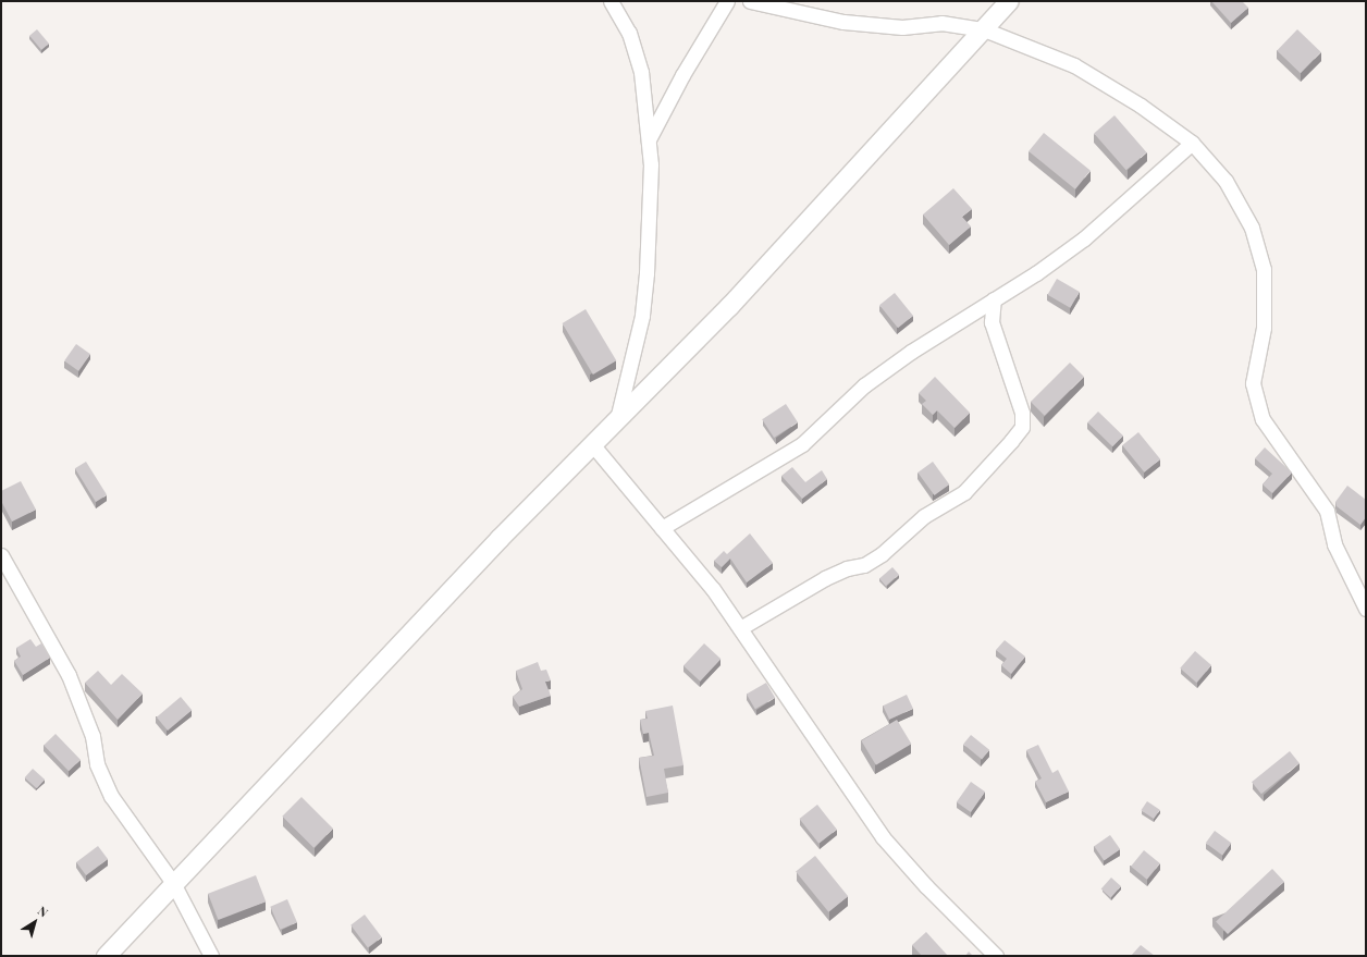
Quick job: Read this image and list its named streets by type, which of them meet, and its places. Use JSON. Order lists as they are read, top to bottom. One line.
{"north":"top right"}
